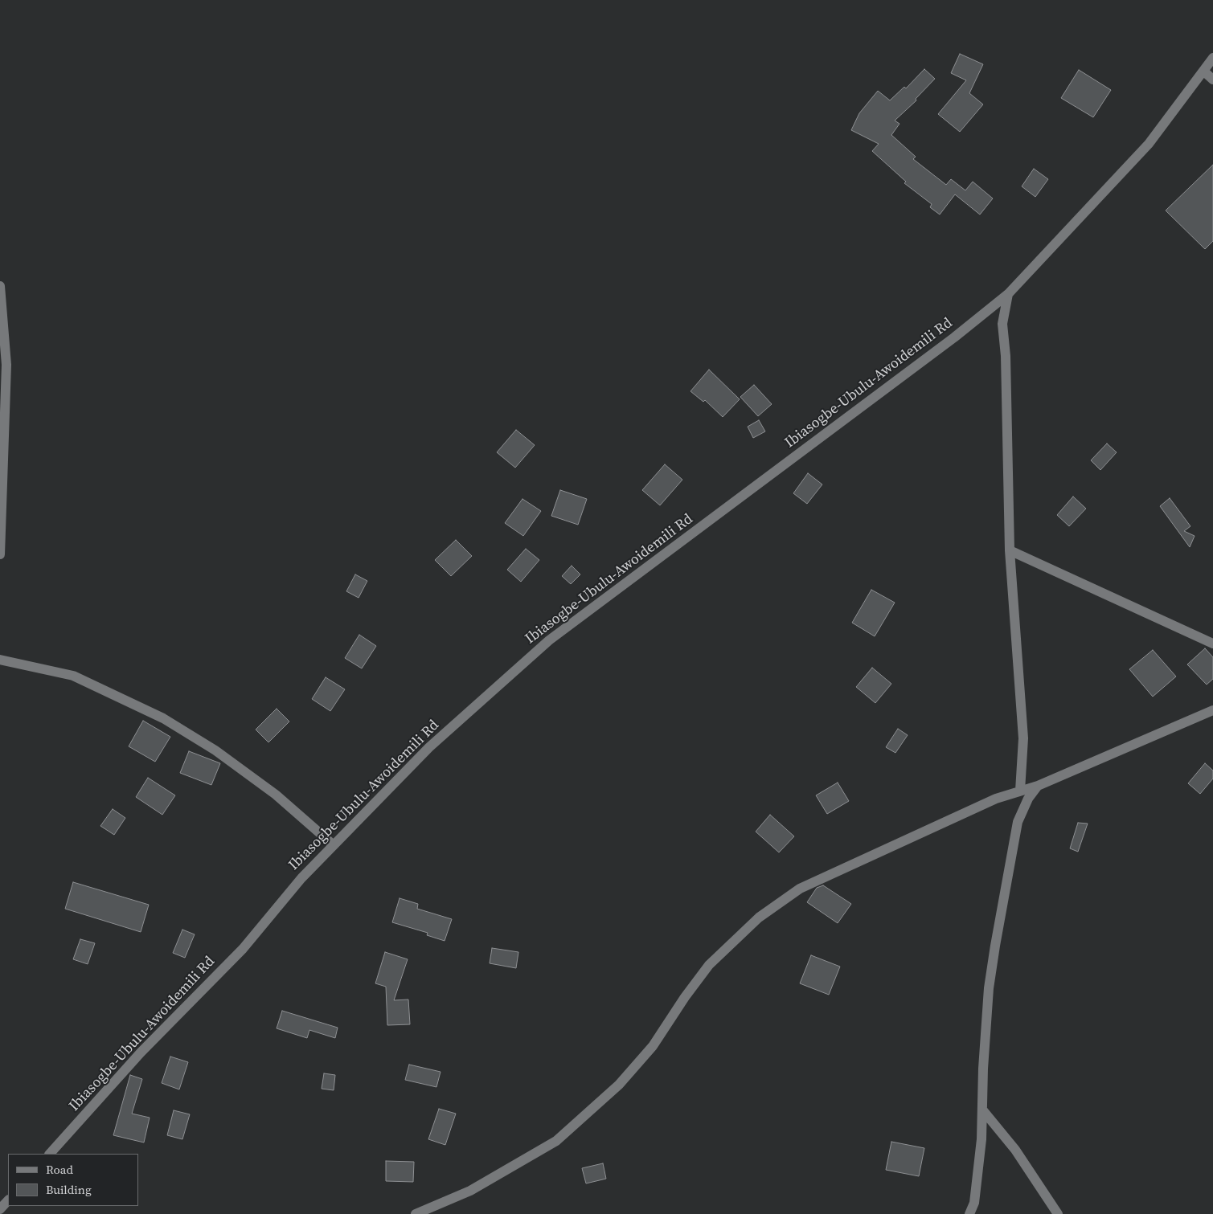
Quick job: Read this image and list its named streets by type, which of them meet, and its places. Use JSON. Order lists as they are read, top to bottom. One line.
{"streets":{"street":["Ibiasogbe-Ubulu-Awoidemili Rd"]},"legend":["Road","Building"]}
